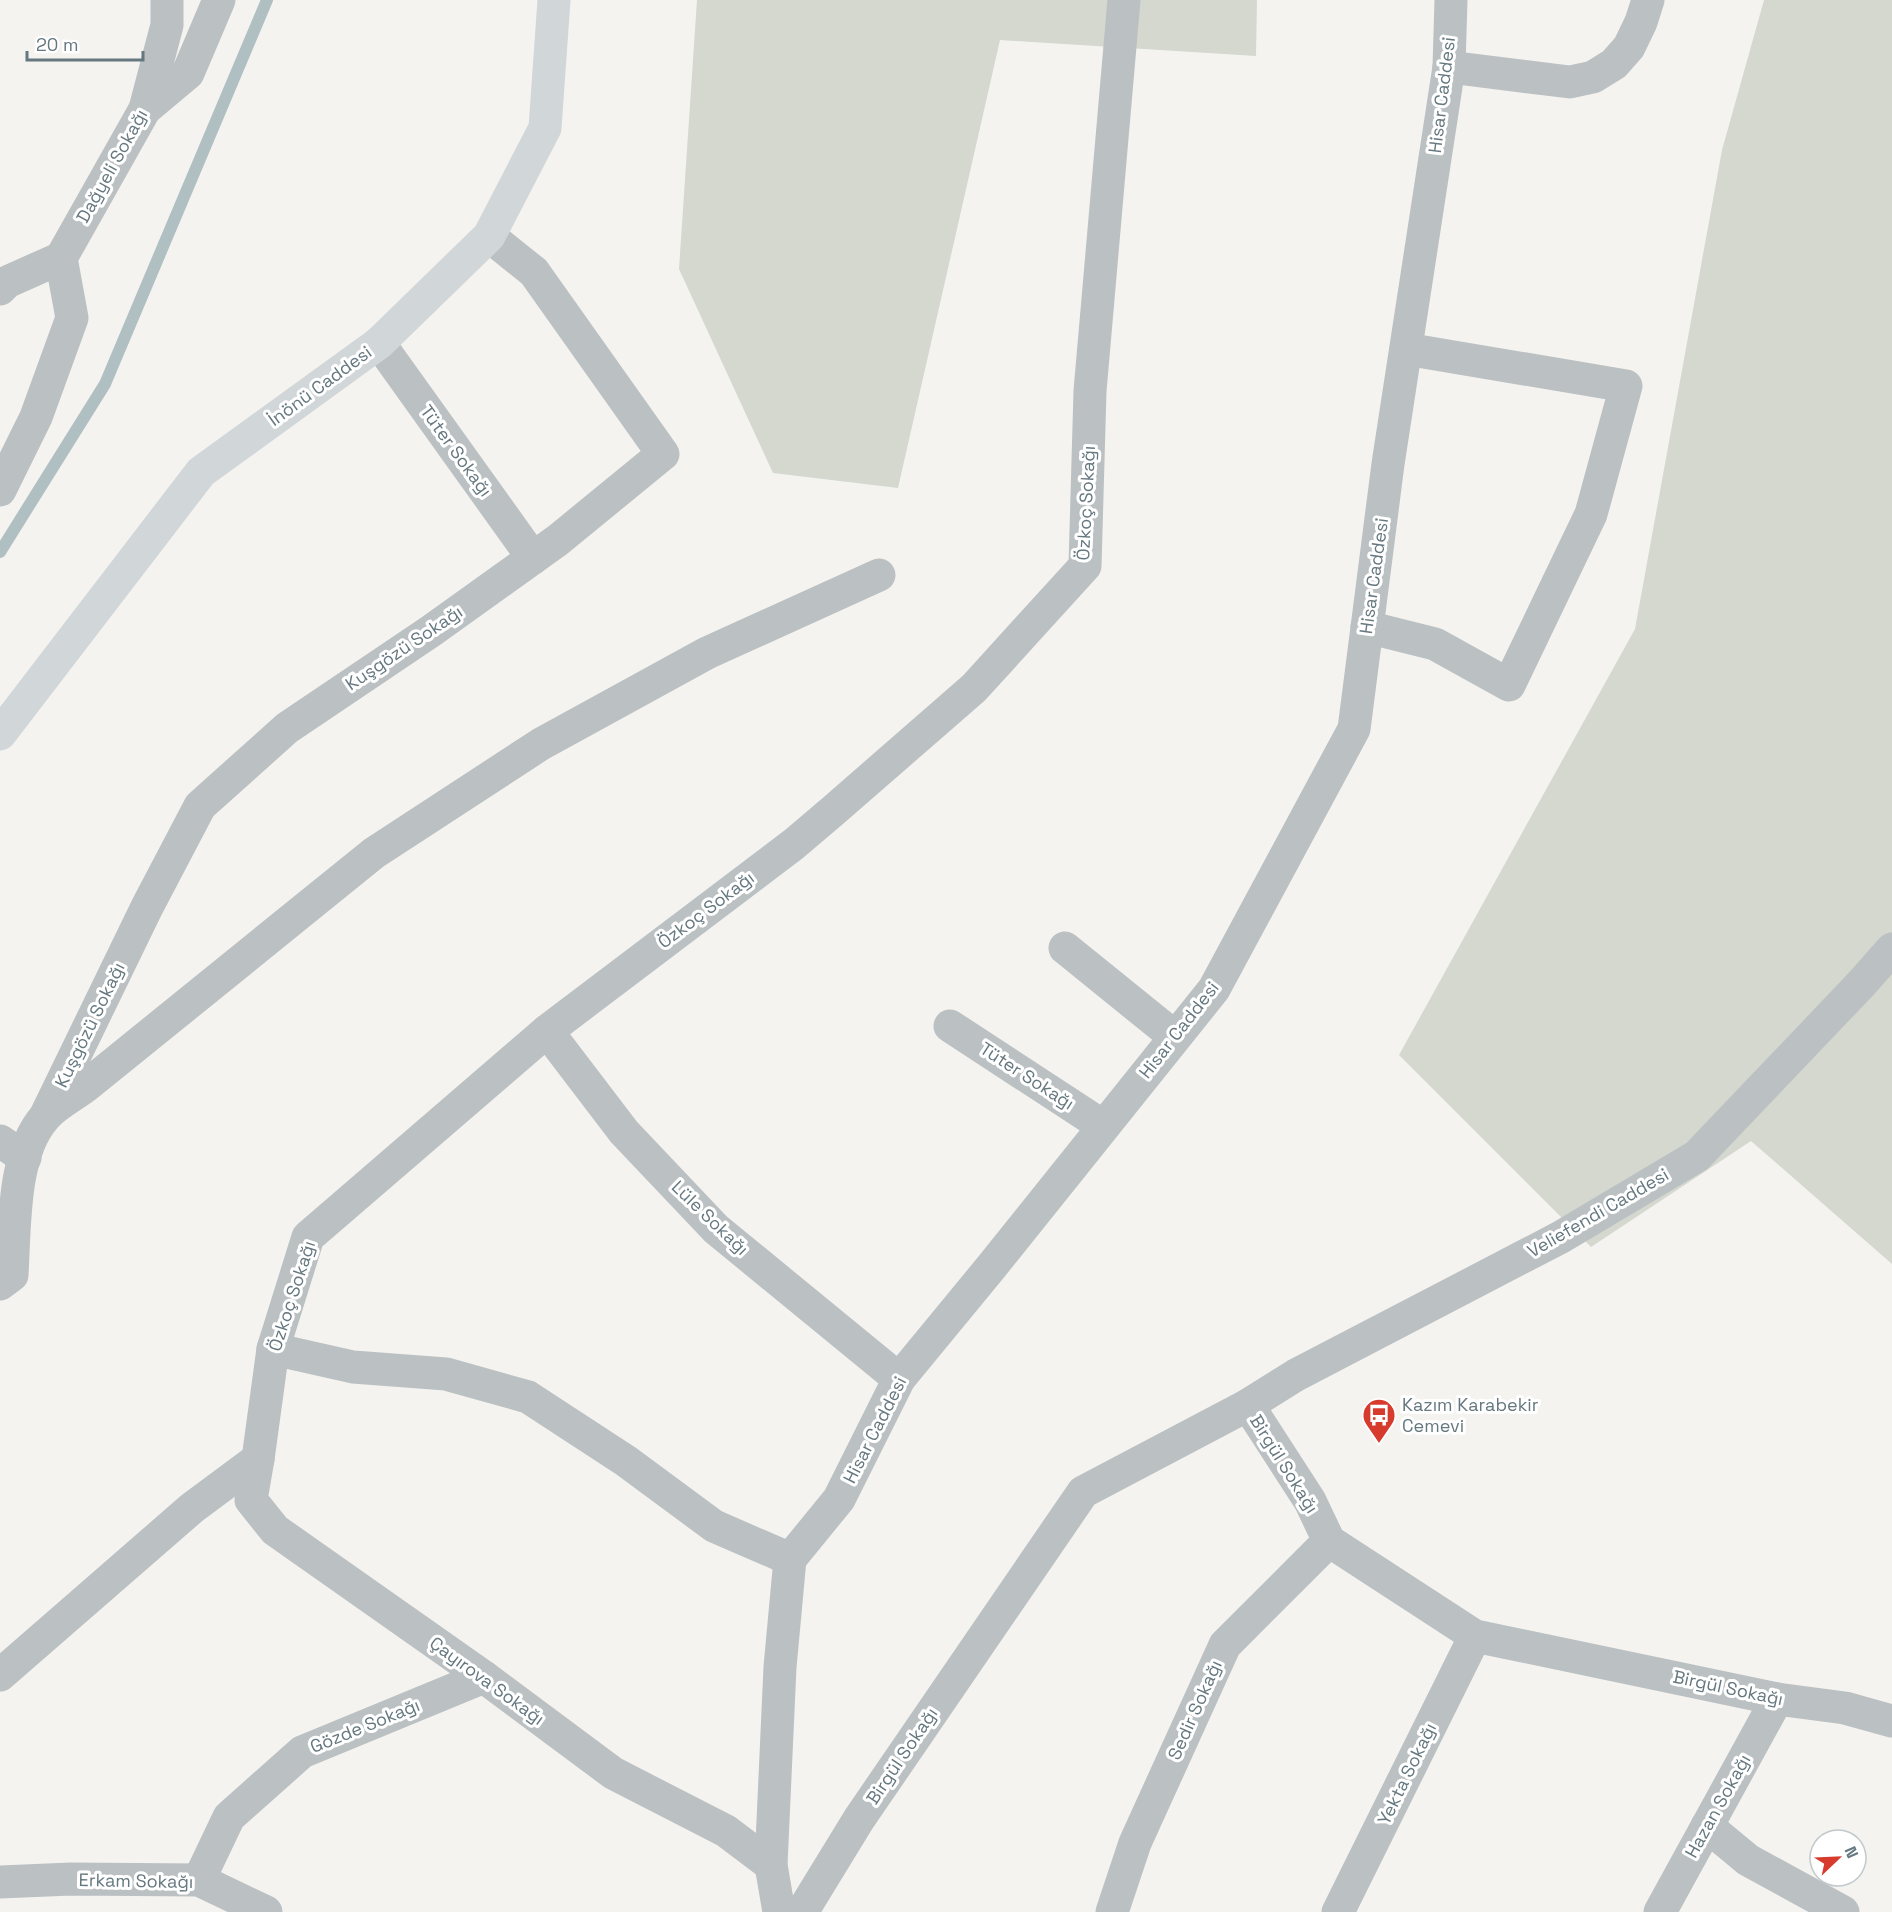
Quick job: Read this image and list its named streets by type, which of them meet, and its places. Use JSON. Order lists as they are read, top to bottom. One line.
{"streets":{"main road":["İnönü Caddesi"],"street":["Hisar Caddesi","Dağyeli Sokağı","Tüter Sokağı","Özkoç Sokağı","Kuşgözü Sokağı","Veliefendi Caddesi","Lüle Sokağı","Birgül Sokağı","Çayırova Sokağı","Sedir Sokağı","Gözde Sokağı","Yekta Sokağı","Hazan Sokağı","Erkam Sokağı"]},"crossings":[["Hisar Caddesi","Tüter Sokağı"],["Hisar Caddesi","Lüle Sokağı"],["İnönü Caddesi","Tüter Sokağı"],["İnönü Caddesi","Kuşgözü Sokağı"],["Tüter Sokağı","Kuşgözü Sokağı"],["Özkoç Sokağı","Lüle Sokağı"],["Özkoç Sokağı","Çayırova Sokağı"],["Veliefendi Caddesi","Birgül Sokağı"],["Birgül Sokağı","Sedir Sokağı"],["Birgül Sokağı","Yekta Sokağı"],["Birgül Sokağı","Hazan Sokağı"],["Çayırova Sokağı","Gözde Sokağı"],["Gözde Sokağı","Erkam Sokağı"]],"places":{"bus stop":["Kazım Karabekir Cemevi"]},"scale_bar":"20 m","north":"top right"}
